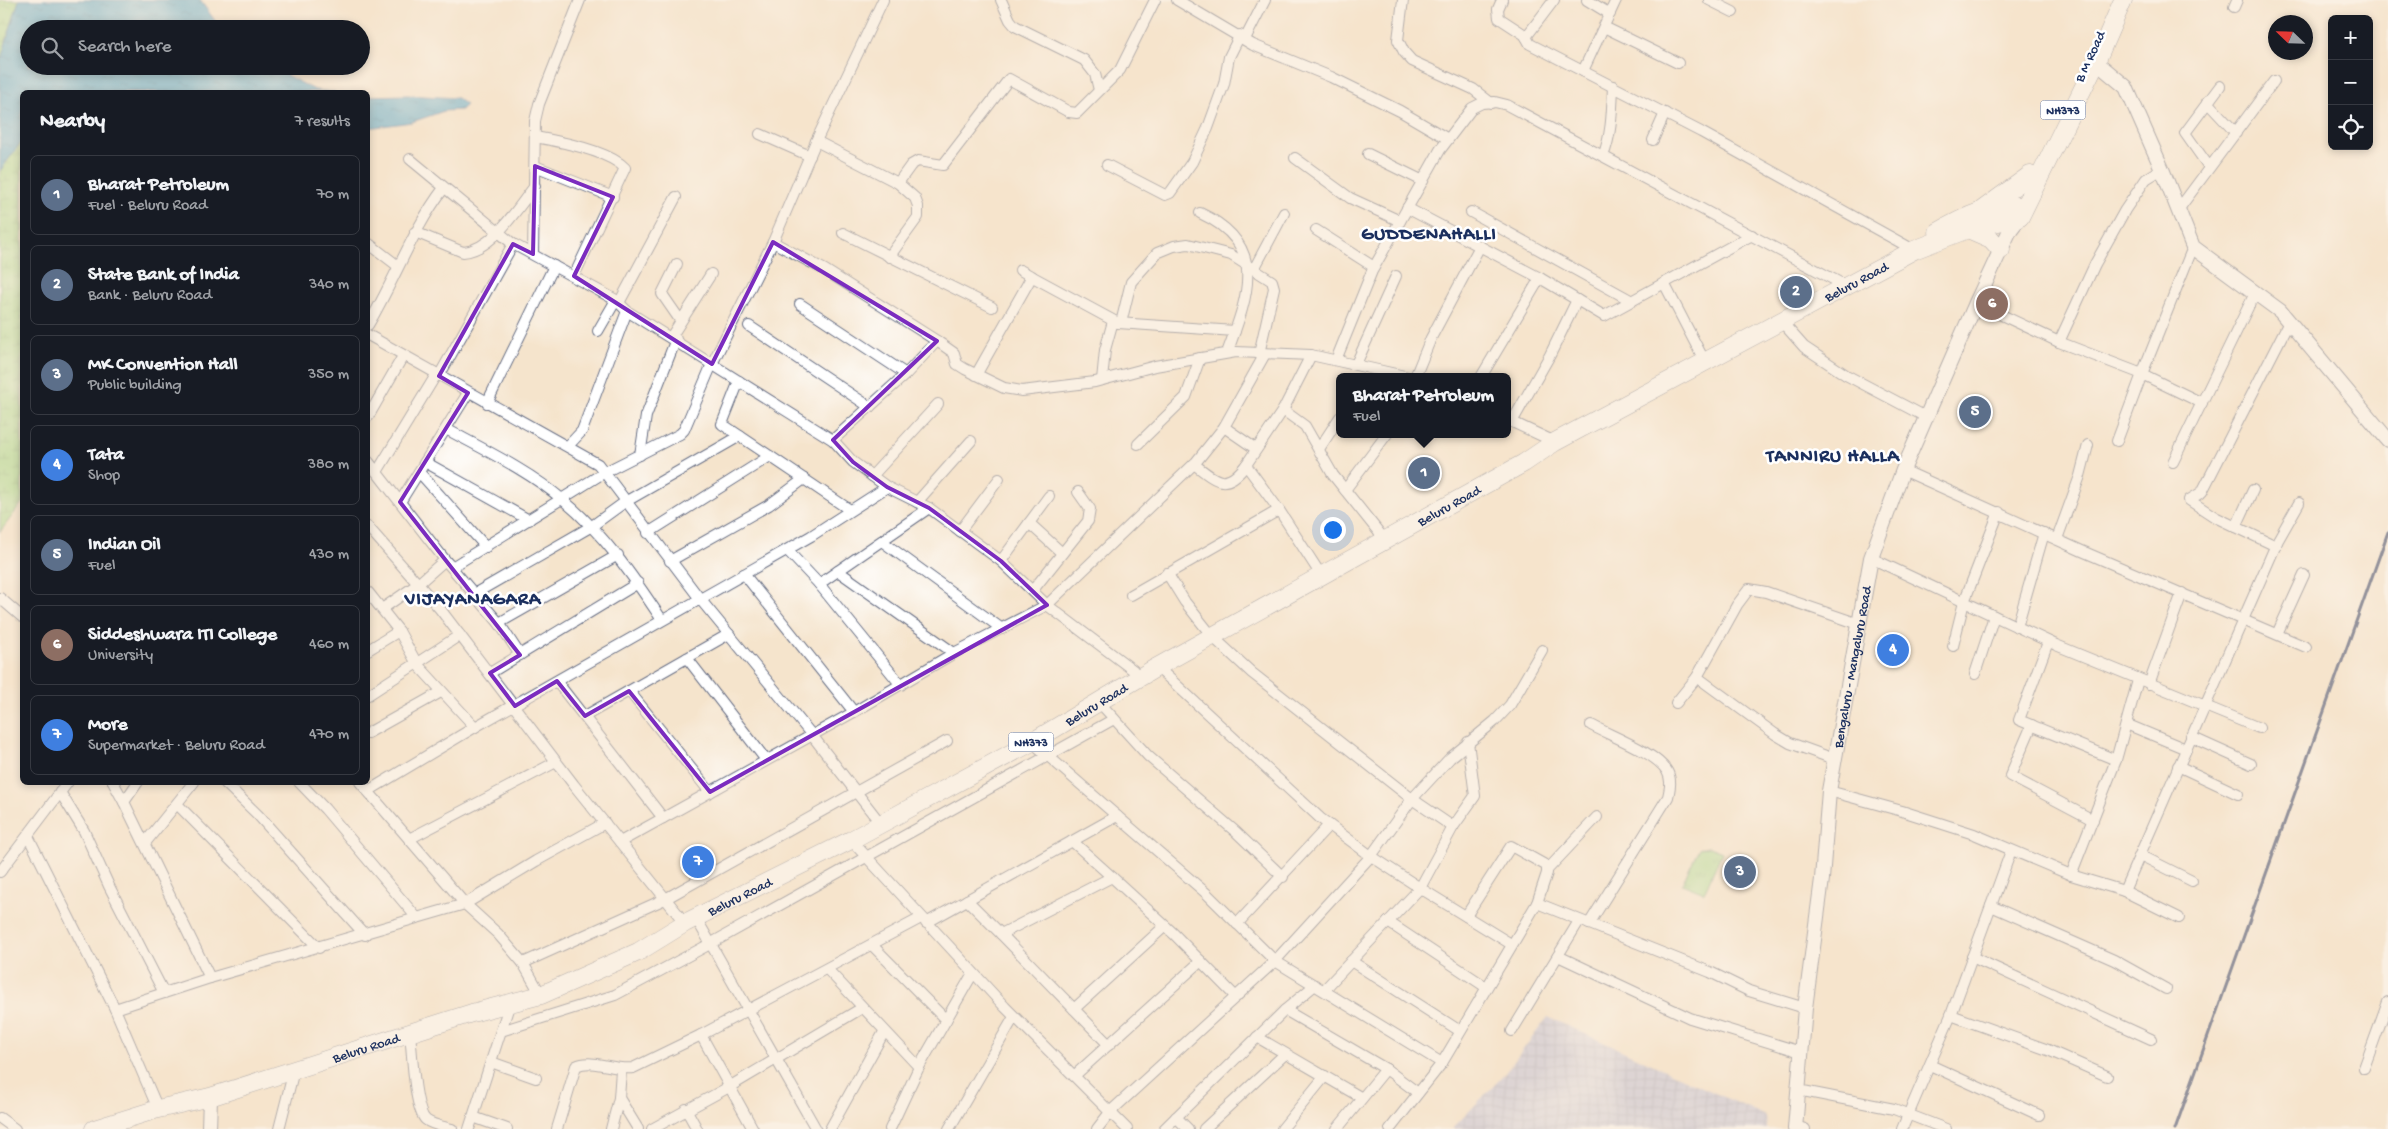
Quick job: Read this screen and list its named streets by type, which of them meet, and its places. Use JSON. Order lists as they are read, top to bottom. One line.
{"streets":{"highway":["B M Road","NH373","Beluru Road","Bengaluru - Mangaluru Road"]},"crossings":[["B M Road","Beluru Road"],["B M Road","Bengaluru - Mangaluru Road"],["Beluru Road","Bengaluru - Mangaluru Road"]],"districts":["GUDDENAHALLI","TANNIRU HALLA","VIJAYANAGARA"],"north":"top left","page":{"map_buttons":["+","−"],"search":"Search here","heading":["Nearby","7 results"],"list":[{"mark":"1","name":"Bharat Petroleum","note":"Fuel · Beluru Road","value":"70 m"},{"mark":"2","name":"State Bank of India","note":"Bank · Beluru Road","value":"340 m"},{"mark":"3","name":"MK Convention Hall","note":"Public building","value":"350 m"},{"mark":"4","name":"Tata","note":"Shop","value":"380 m"},{"mark":"5","name":"Indian Oil","note":"Fuel","value":"430 m"},{"mark":"6","name":"Siddeshwara ITI College","note":"University","value":"460 m"},{"mark":"7","name":"More","note":"Supermarket · Beluru Road","value":"470 m"}],"pins":["2","6","5","1","4","7","3"],"popup":["Bharat Petroleum","Fuel"]}}
